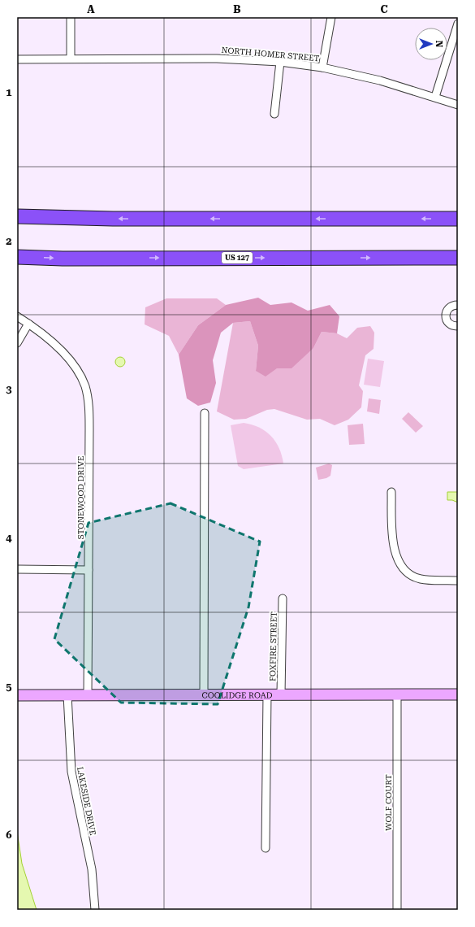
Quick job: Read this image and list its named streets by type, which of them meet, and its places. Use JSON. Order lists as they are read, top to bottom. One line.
{"streets":{"highway":["US 127"],"street":["NORTH HOMER STREET","STONEWOOD DRIVE","FOXFIRE STREET","COOLIDGE ROAD","LAKESIDE DRIVE","WOLF COURT"]},"crossings":[["STONEWOOD DRIVE","COOLIDGE ROAD"],["FOXFIRE STREET","COOLIDGE ROAD"],["COOLIDGE ROAD","LAKESIDE DRIVE"],["COOLIDGE ROAD","WOLF COURT"]],"north":"right","grid":{"columns":["A","B","C"],"rows":["1","2","3","4","5","6"]}}
